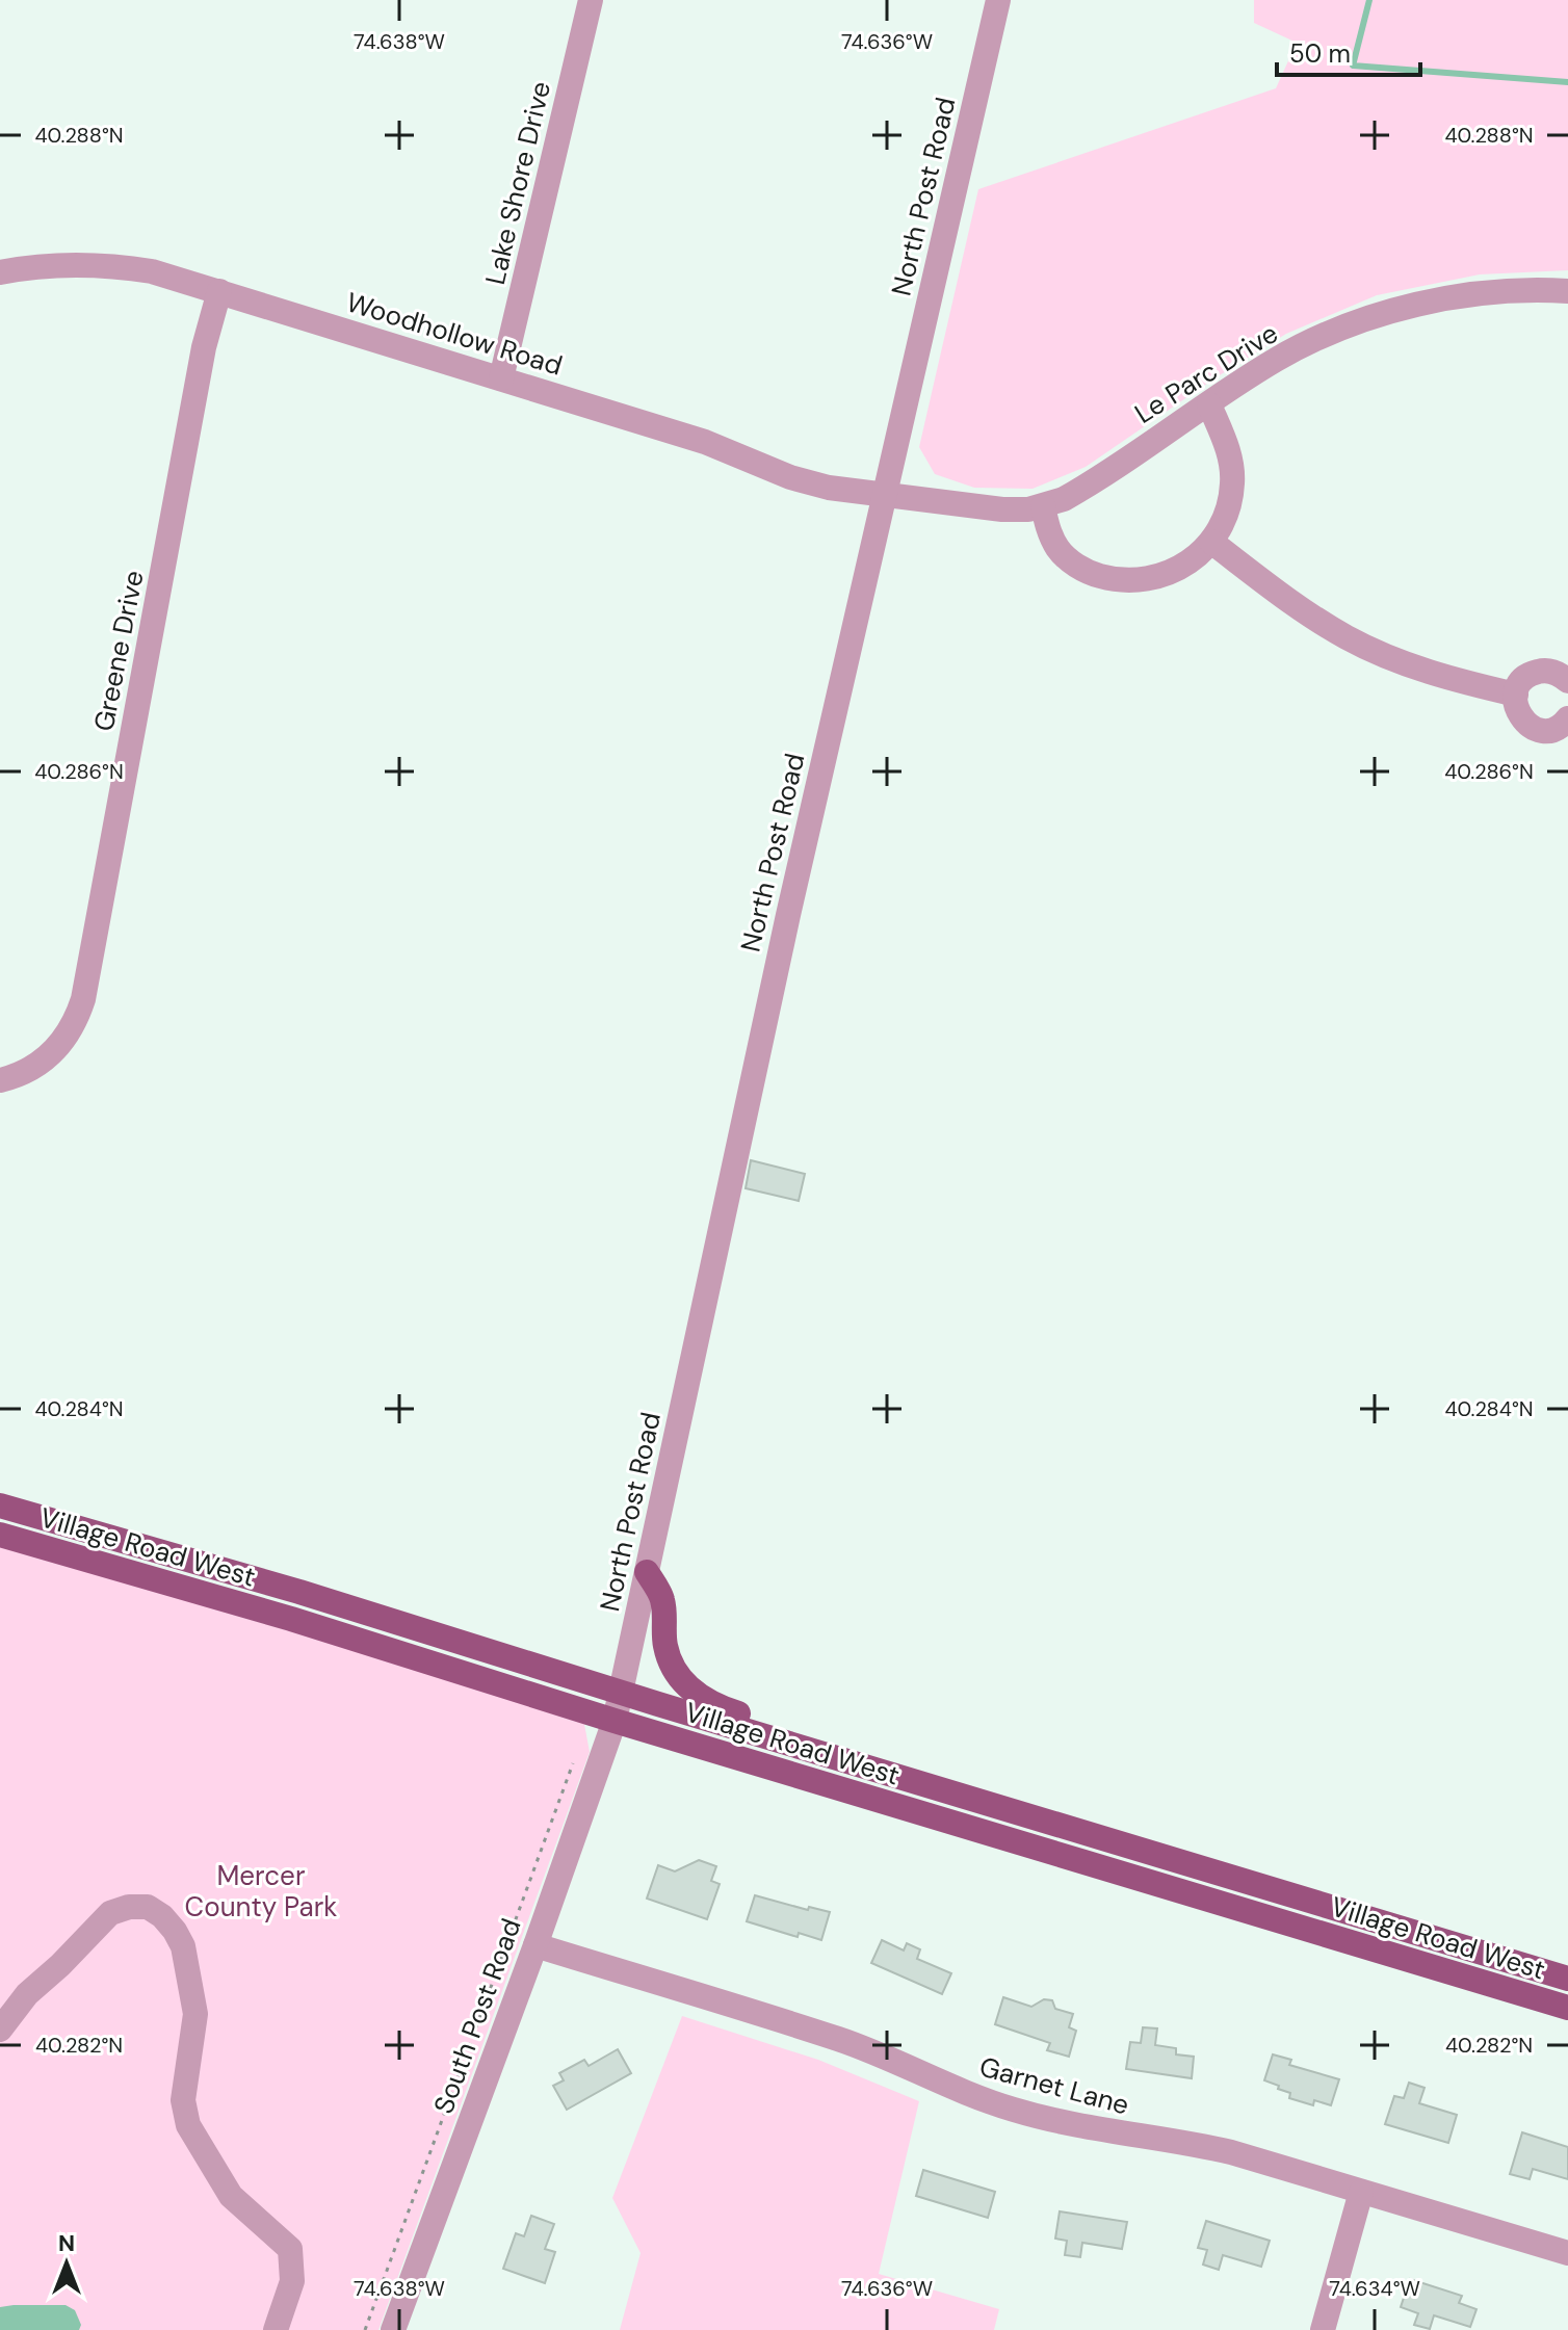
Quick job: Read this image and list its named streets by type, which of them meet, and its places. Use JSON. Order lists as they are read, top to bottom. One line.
{"streets":{"main road":["Village Road West"],"street":["Lake Shore Drive","North Post Road","Woodhollow Road","Le Parc Drive","Greene Drive","South Post Road","Garnet Lane"]},"crossings":[["Lake Shore Drive","Woodhollow Road"],["North Post Road","Woodhollow Road"],["North Post Road","Le Parc Drive"],["North Post Road","Village Road West"],["North Post Road","South Post Road"],["Woodhollow Road","Le Parc Drive"],["Woodhollow Road","Greene Drive"],["Village Road West","South Post Road"],["South Post Road","Garnet Lane"]],"parks":["Mercer County Park"],"scale_bar":"50 m","north":"top","coordinates":["74.638°W","74.636°W","40.288°N","40.286°N","40.284°N","40.282°N","74.634°W"]}
